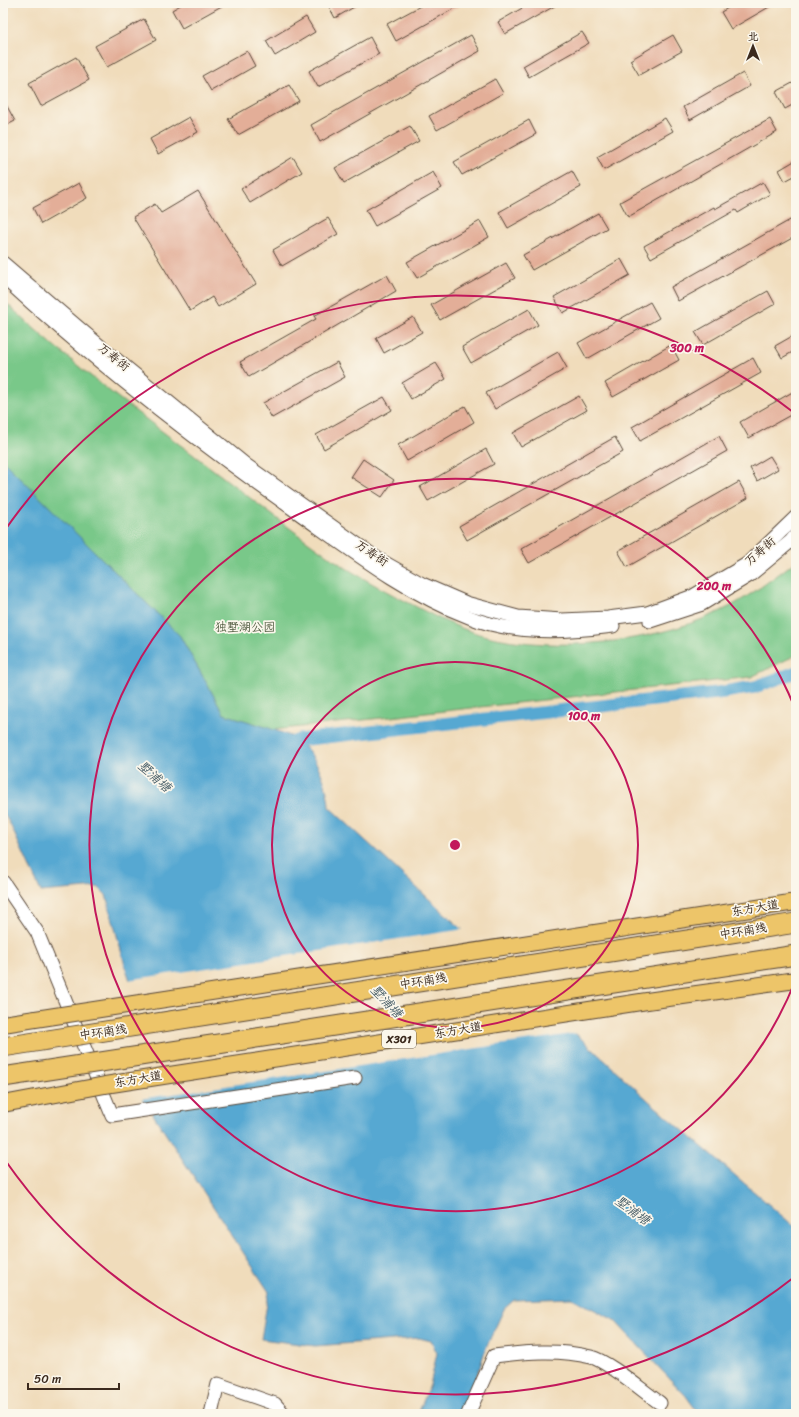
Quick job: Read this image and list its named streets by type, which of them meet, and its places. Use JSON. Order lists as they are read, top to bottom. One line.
{"streets":{"highway":["中环南线"],"main road":["东方大道","X301"],"street":["万寿街"]},"water":["墅浦塘"],"parks":["独墅湖公园"],"scale_bar":"50 m","north":"top","rings":["300 m","200 m","100 m"]}
